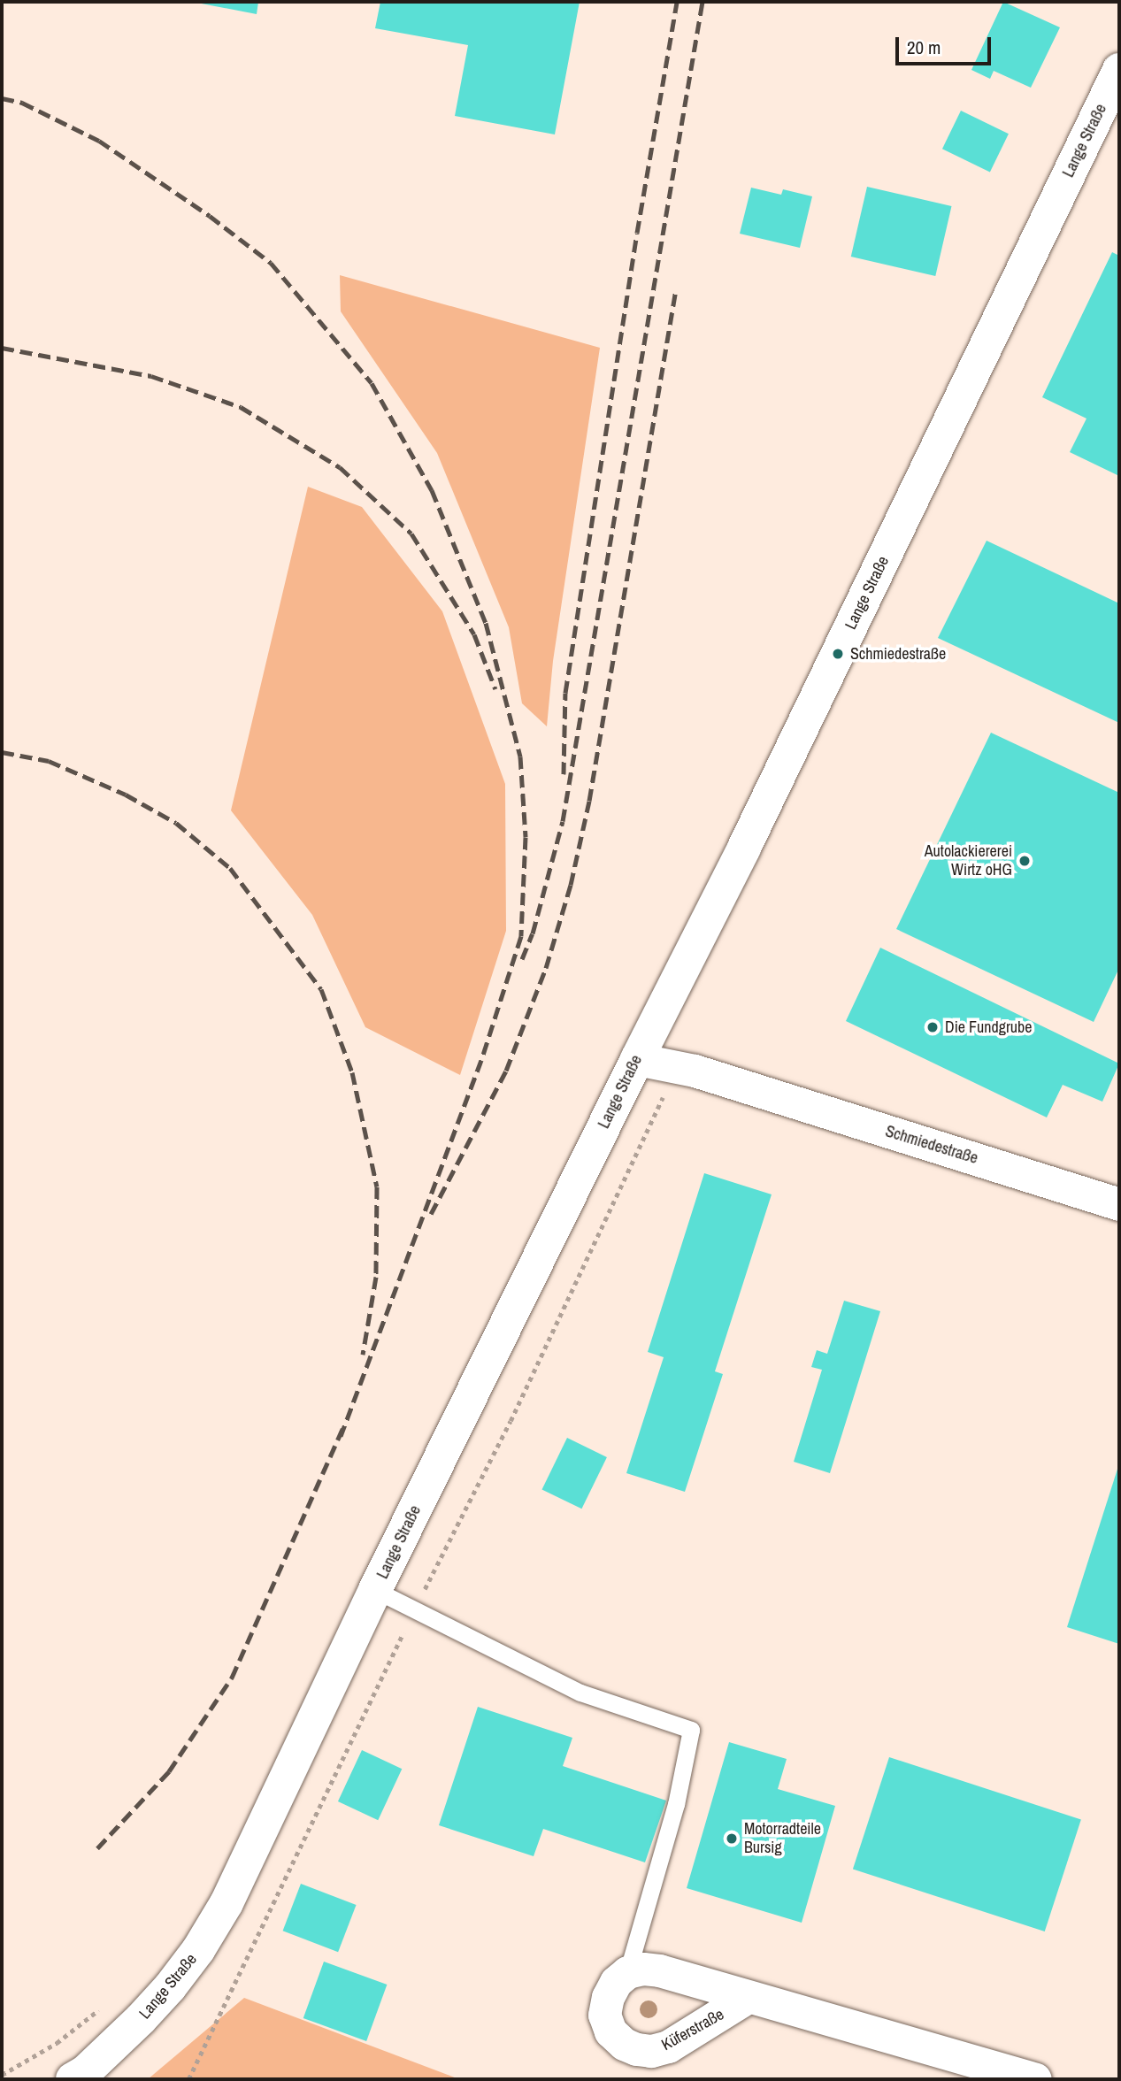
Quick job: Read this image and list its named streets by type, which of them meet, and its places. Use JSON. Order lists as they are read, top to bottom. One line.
{"streets":{"street":["Lange Straße","Schmiedestraße","Küferstraße"]},"crossings":[["Lange Straße","Schmiedestraße"]],"places":["Schmiedestraße","Autolackiererei Wirtz oHG","Die Fundgrube","Motorradteile Bursig"],"scale_bar":"20 m"}
